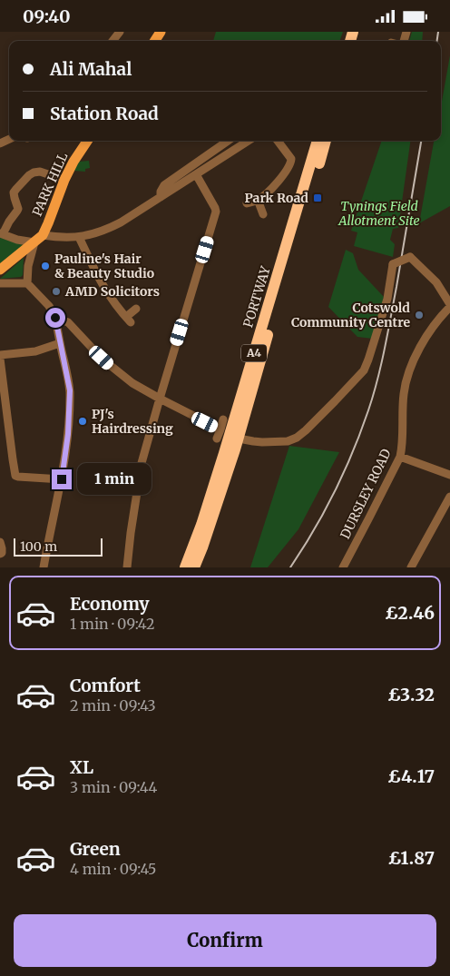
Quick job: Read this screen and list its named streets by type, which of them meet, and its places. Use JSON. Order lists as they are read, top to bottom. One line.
{"streets":{"highway":["PORTWAY","A4"],"main road":["PARK HILL"],"street":["DURSLEY ROAD"]},"parks":["Tynings Field Allotment Site"],"places":{"transit":["Park Road"],"other":["Pauline's Hair & Beauty Studio","AMD Solicitors","Cotswold Community Centre","PJ's Hairdressing"]},"scale_bar":"100 m","page":{"status":"09:40","banner":["Ali Mahal","Station Road"],"bubble":"1 min","scale":"100 m","list":[{"name":"Economy","note":"1 min · 09:42","value":"£2.46"},{"name":"Comfort","note":"2 min · 09:43","value":"£3.32"},{"name":"XL","note":"3 min · 09:44","value":"£4.17"},{"name":"Green","note":"4 min · 09:45","value":"£1.87"}],"buttons":"Confirm"}}
